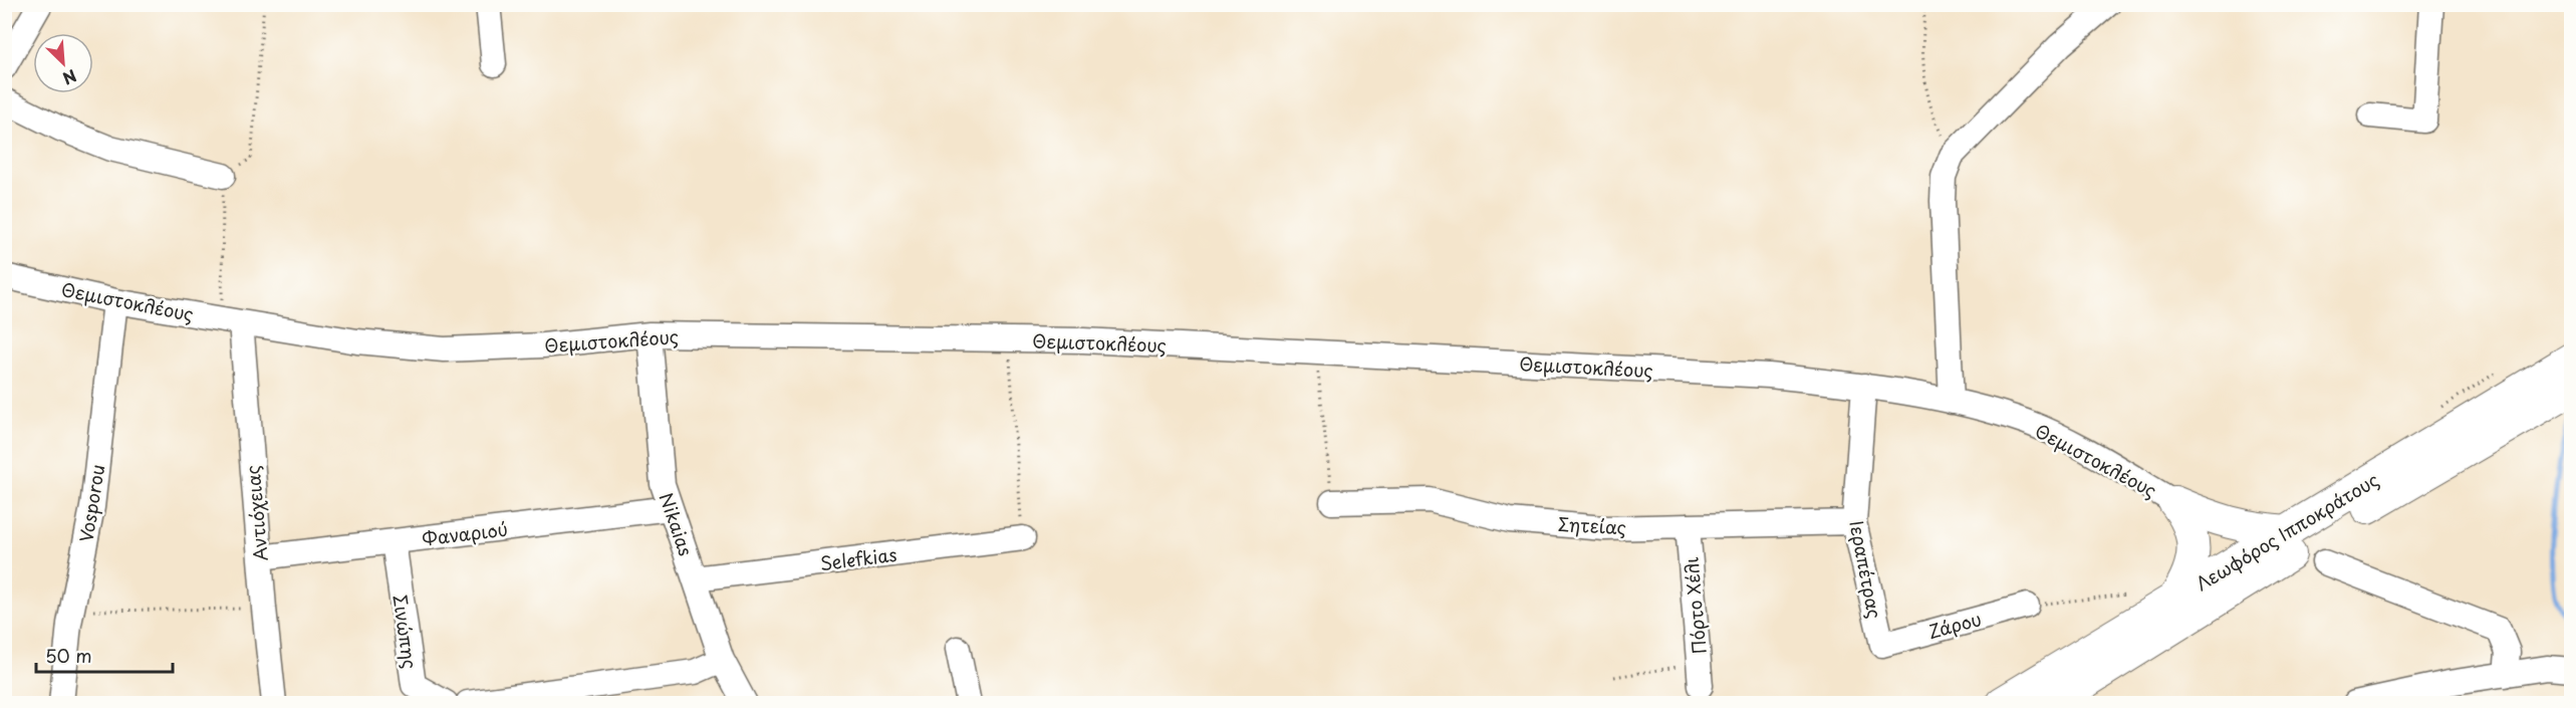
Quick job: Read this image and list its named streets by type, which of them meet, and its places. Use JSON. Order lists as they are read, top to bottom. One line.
{"streets":{"main road":["Λεωφόρος Ιπποκράτους"],"street":["Θεμιστοκλέους","Vosporou","Αντιόχειας","Nikaias","Σητείας","Φαναριού","Selefkias","Ιεραπέτρας","Πόρτο Χέλι","Ζάρου","Σινώπης"]},"crossings":[["Θεμιστοκλέους","Vosporou"],["Θεμιστοκλέους","Αντιόχειας"],["Θεμιστοκλέους","Nikaias"],["Θεμιστοκλέους","Ιεραπέτρας"],["Αντιόχειας","Φαναριού"],["Nikaias","Φαναριού"],["Nikaias","Selefkias"],["Σητείας","Ιεραπέτρας"],["Σητείας","Πόρτο Χέλι"],["Φαναριού","Σινώπης"],["Ιεραπέτρας","Ζάρου"]],"scale_bar":"50 m","north":"bottom right"}
